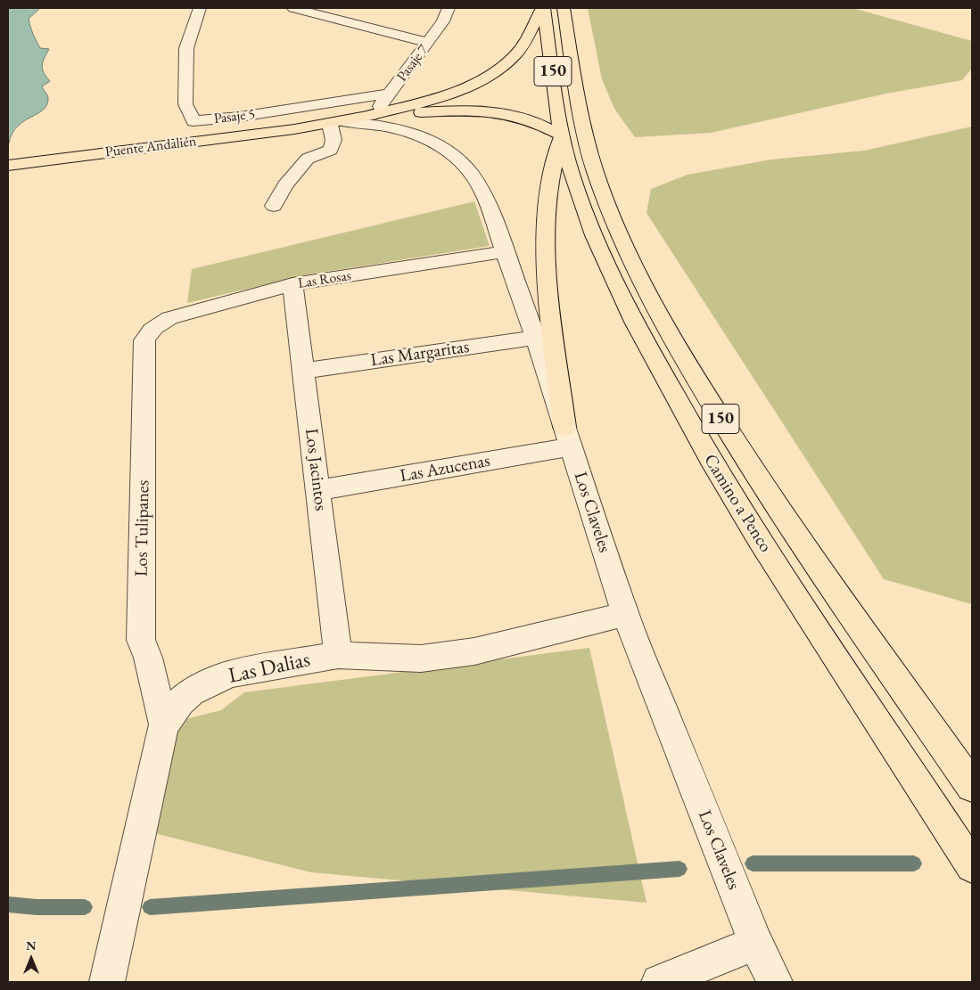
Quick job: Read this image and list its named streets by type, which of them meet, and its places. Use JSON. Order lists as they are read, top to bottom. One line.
{"streets":{"main road":["150","Puente Andalién","Camino a Penco"],"street":["Pasaje 7","Pasaje 5","Las Rosas","Las Margaritas","Las Azucenas","Los Jacintos","Los Claveles","Los Tulipanes","Las Dalias"]},"crossings":[["Pasaje 7","Pasaje 5"],["Pasaje 7","Puente Andalién"],["Puente Andalién","Los Claveles"],["Las Rosas","Los Jacintos"],["Las Rosas","Los Claveles"],["Las Rosas","Los Tulipanes"],["Las Margaritas","Los Jacintos"],["Las Margaritas","Los Claveles"],["Las Azucenas","Los Jacintos"],["Las Azucenas","Los Claveles"],["Los Jacintos","Las Dalias"],["Los Claveles","Las Dalias"],["Los Tulipanes","Las Dalias"]],"north":"top"}
